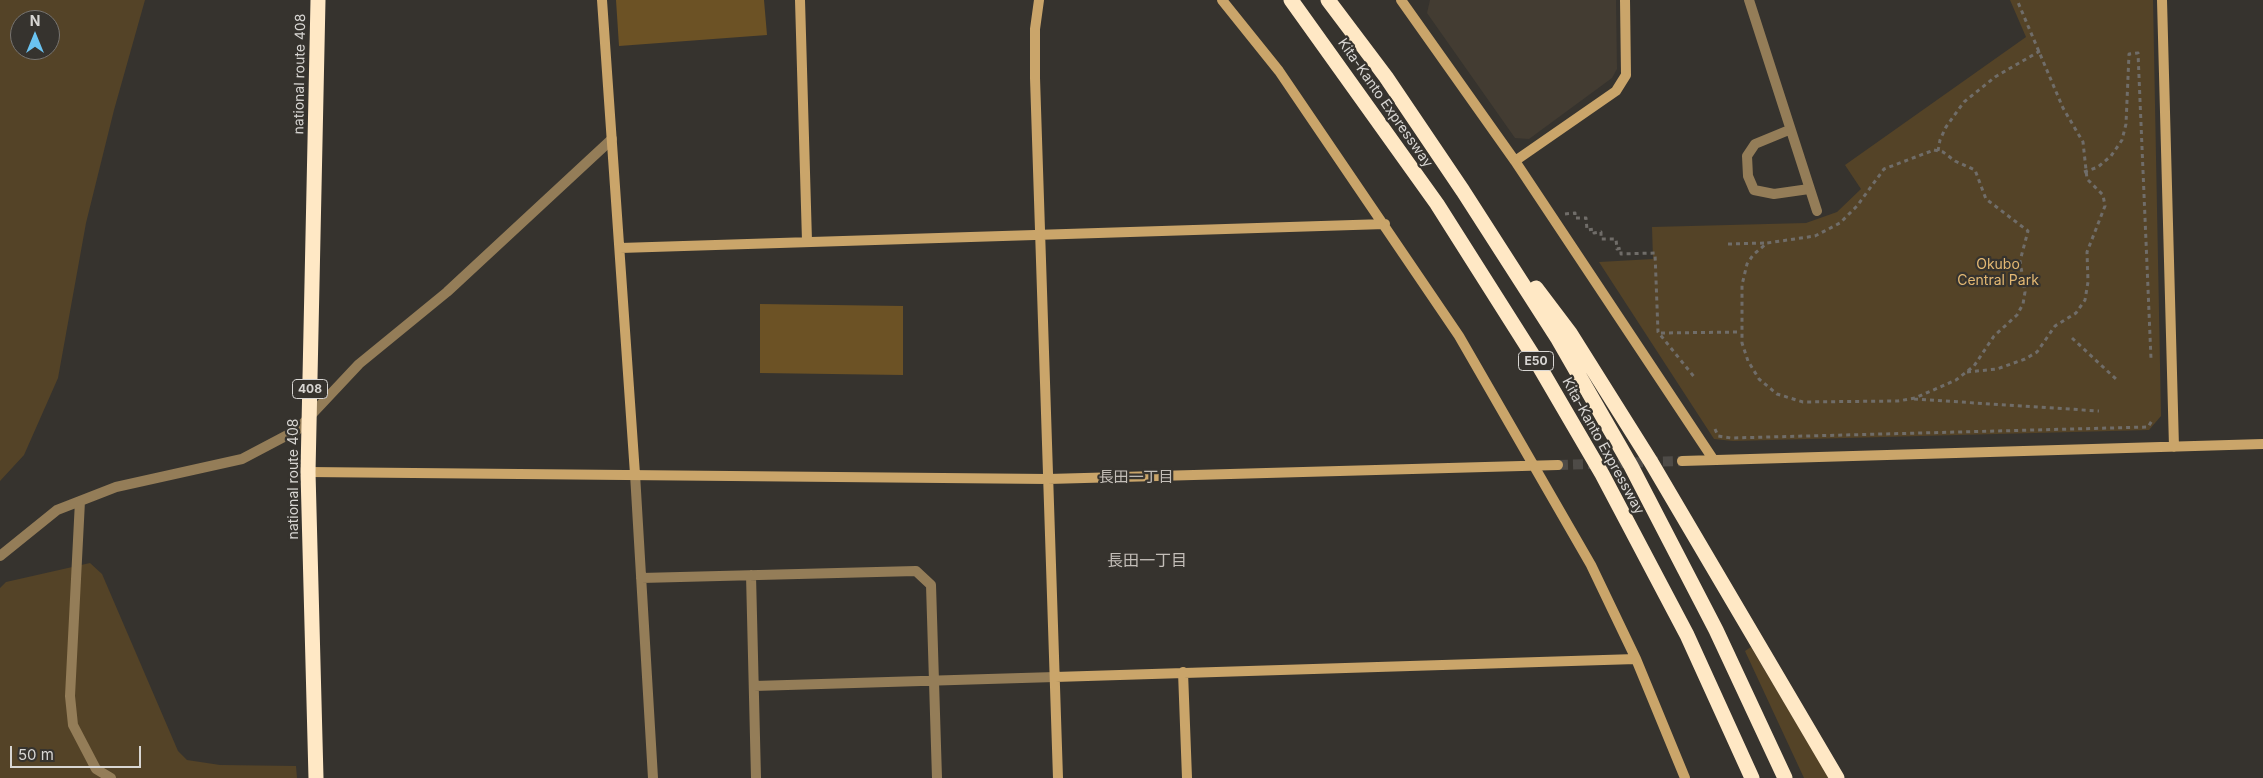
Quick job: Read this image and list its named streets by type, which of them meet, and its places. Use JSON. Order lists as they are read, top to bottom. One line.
{"streets":{"highway":["national route 408","Kita-Kanto Expressway","E50","408"]},"districts":["長田一丁目","長田一丁目"],"parks":["Okubo Central Park"],"scale_bar":"50 m","north":"top"}
